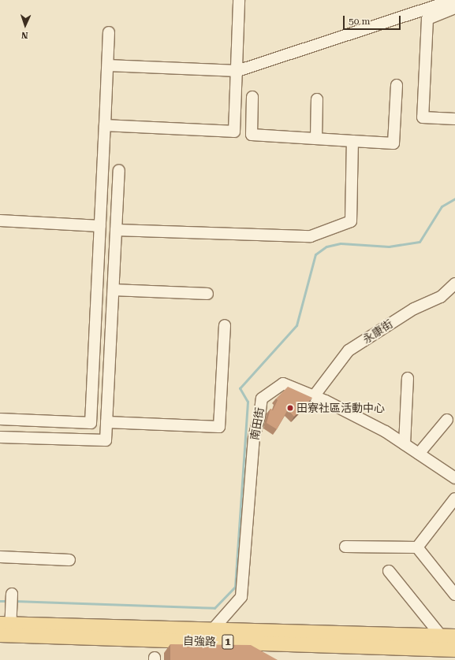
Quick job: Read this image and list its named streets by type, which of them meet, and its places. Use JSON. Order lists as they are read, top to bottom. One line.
{"streets":{"main road":["自強路","1"],"lane":["永康街","南田街"]},"crossings":[["永康街","南田街"],["南田街","自強路"]],"places":["田寮社區活動中心"],"scale_bar":"50 m","north":"bottom"}
